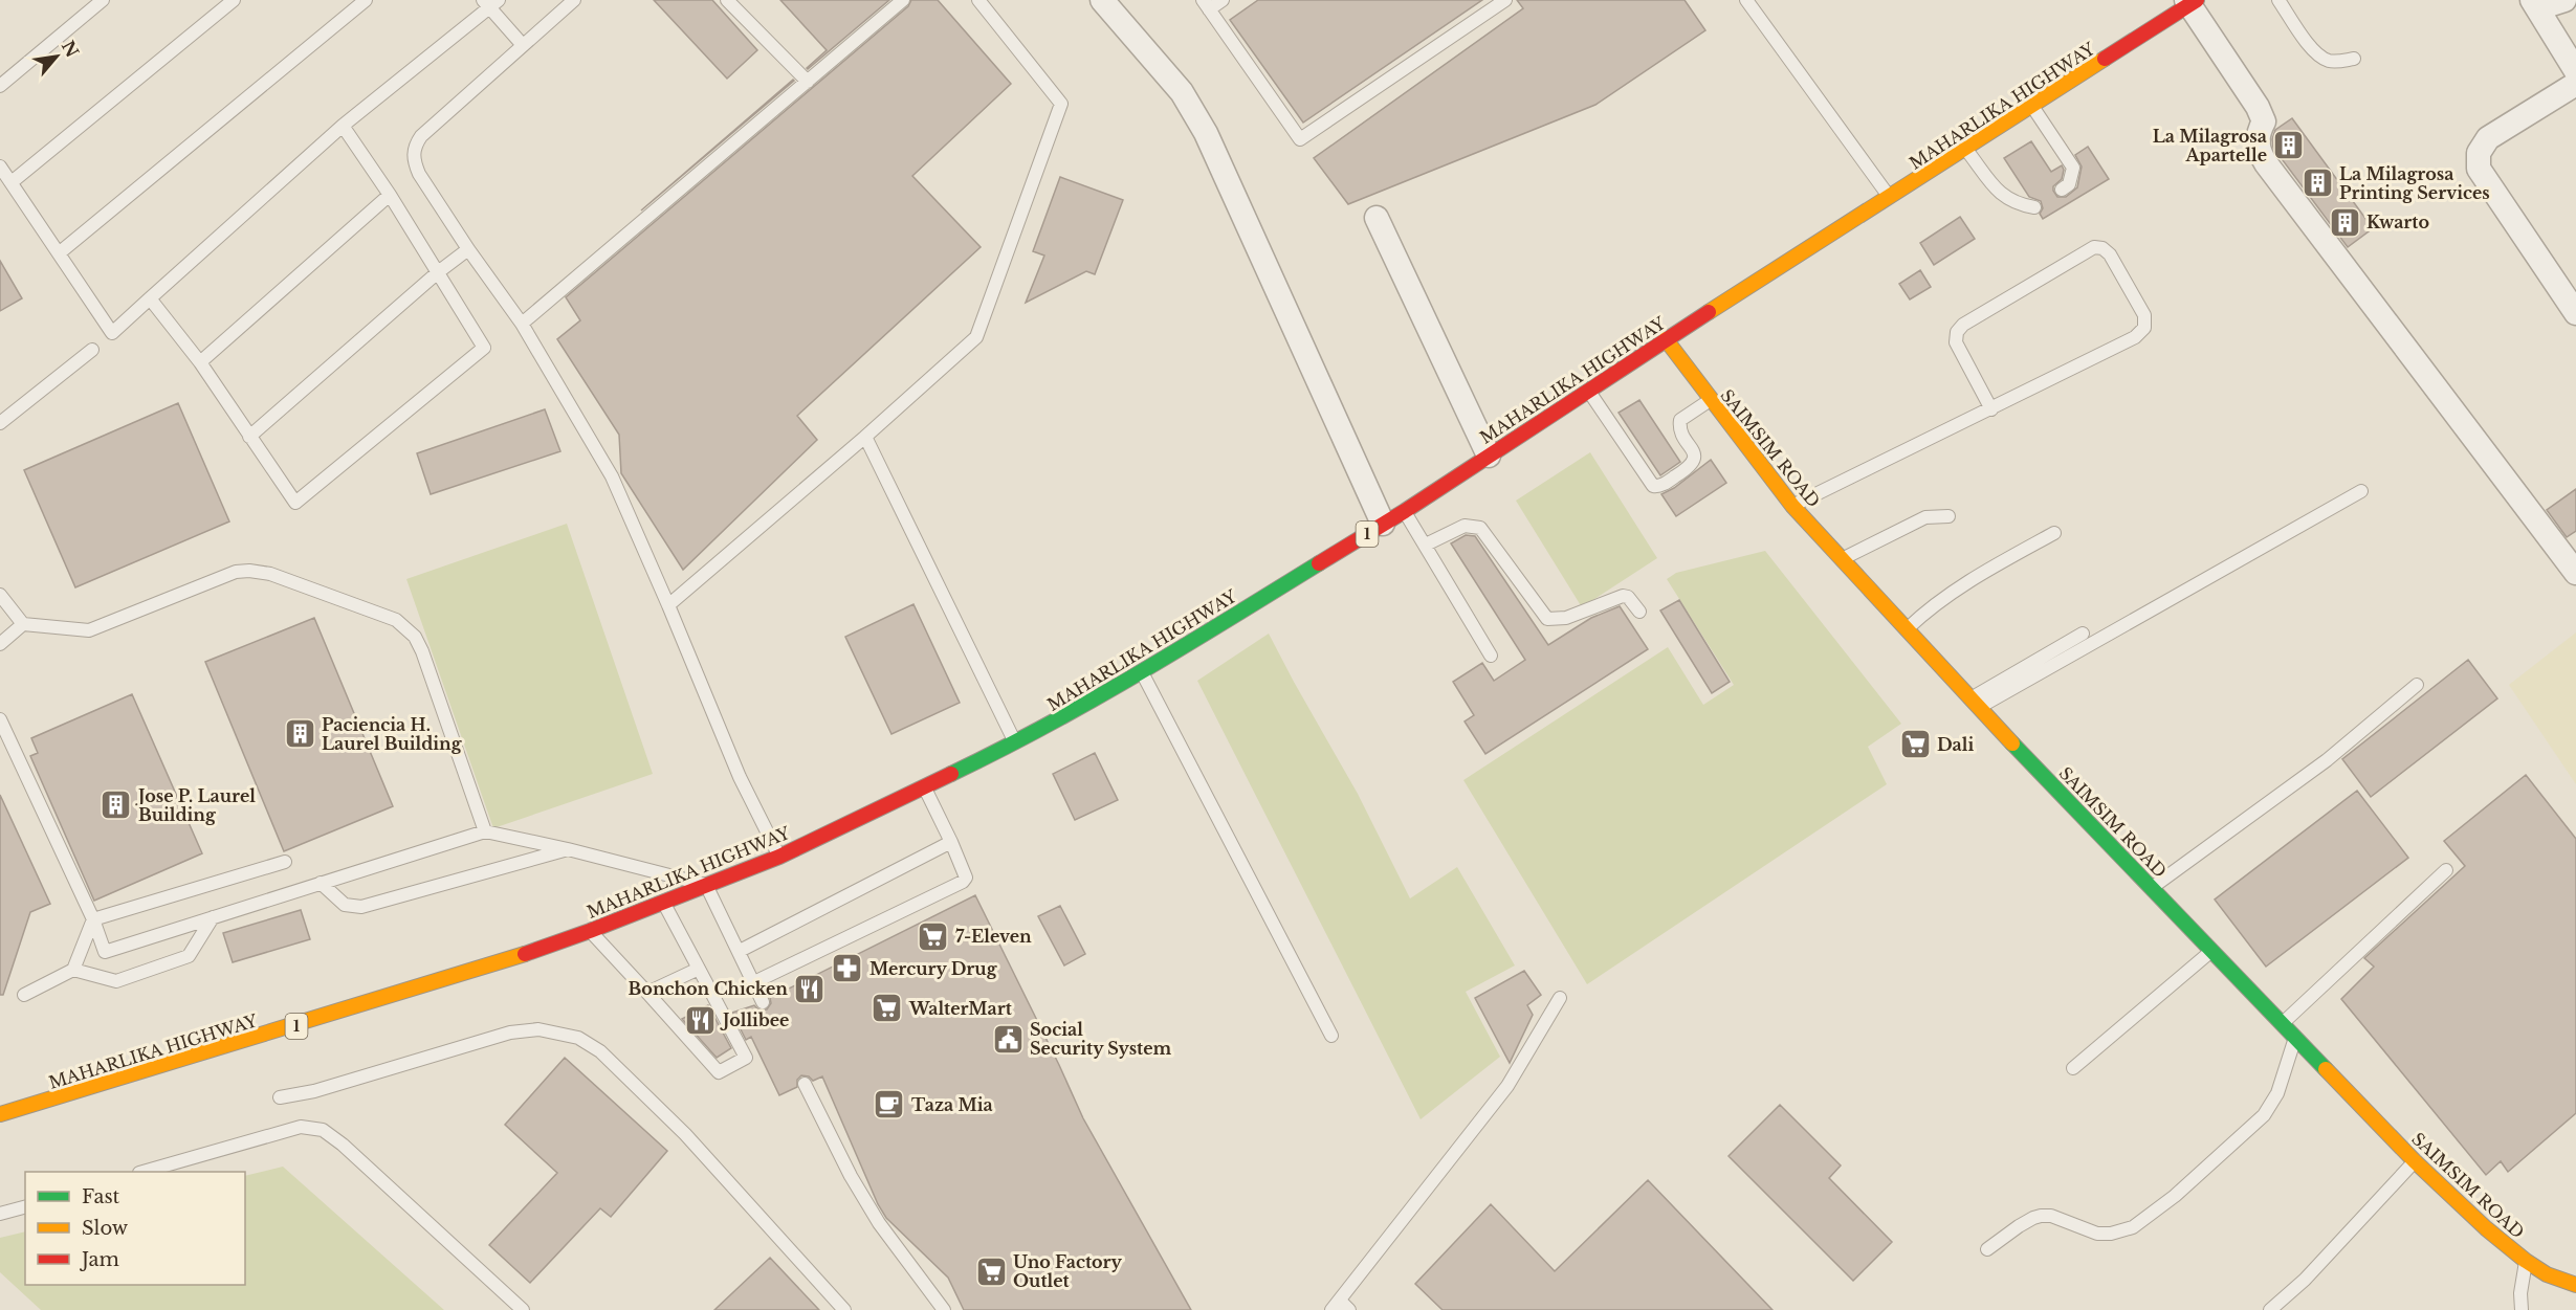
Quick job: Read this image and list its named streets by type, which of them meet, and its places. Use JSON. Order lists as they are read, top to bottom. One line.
{"streets":{"main road":["MAHARLIKA HIGHWAY","SAIMSIM ROAD","1"]},"crossings":[["MAHARLIKA HIGHWAY","SAIMSIM ROAD"]],"places":{"building":["La Milagrosa Apartelle","La Milagrosa Printing Services","Kwarto","Paciencia H. Laurel Building","Jose P. Laurel Building"],"supermarket":["Dali","7-Eleven","WalterMart","Uno Factory Outlet"],"pharmacy":["Mercury Drug"],"restaurant":["Bonchon Chicken","Jollibee"],"public building":["Social Security System"],"cafe":["Taza Mia"]},"legend":["Fast","Slow","Jam"],"north":"top right"}
